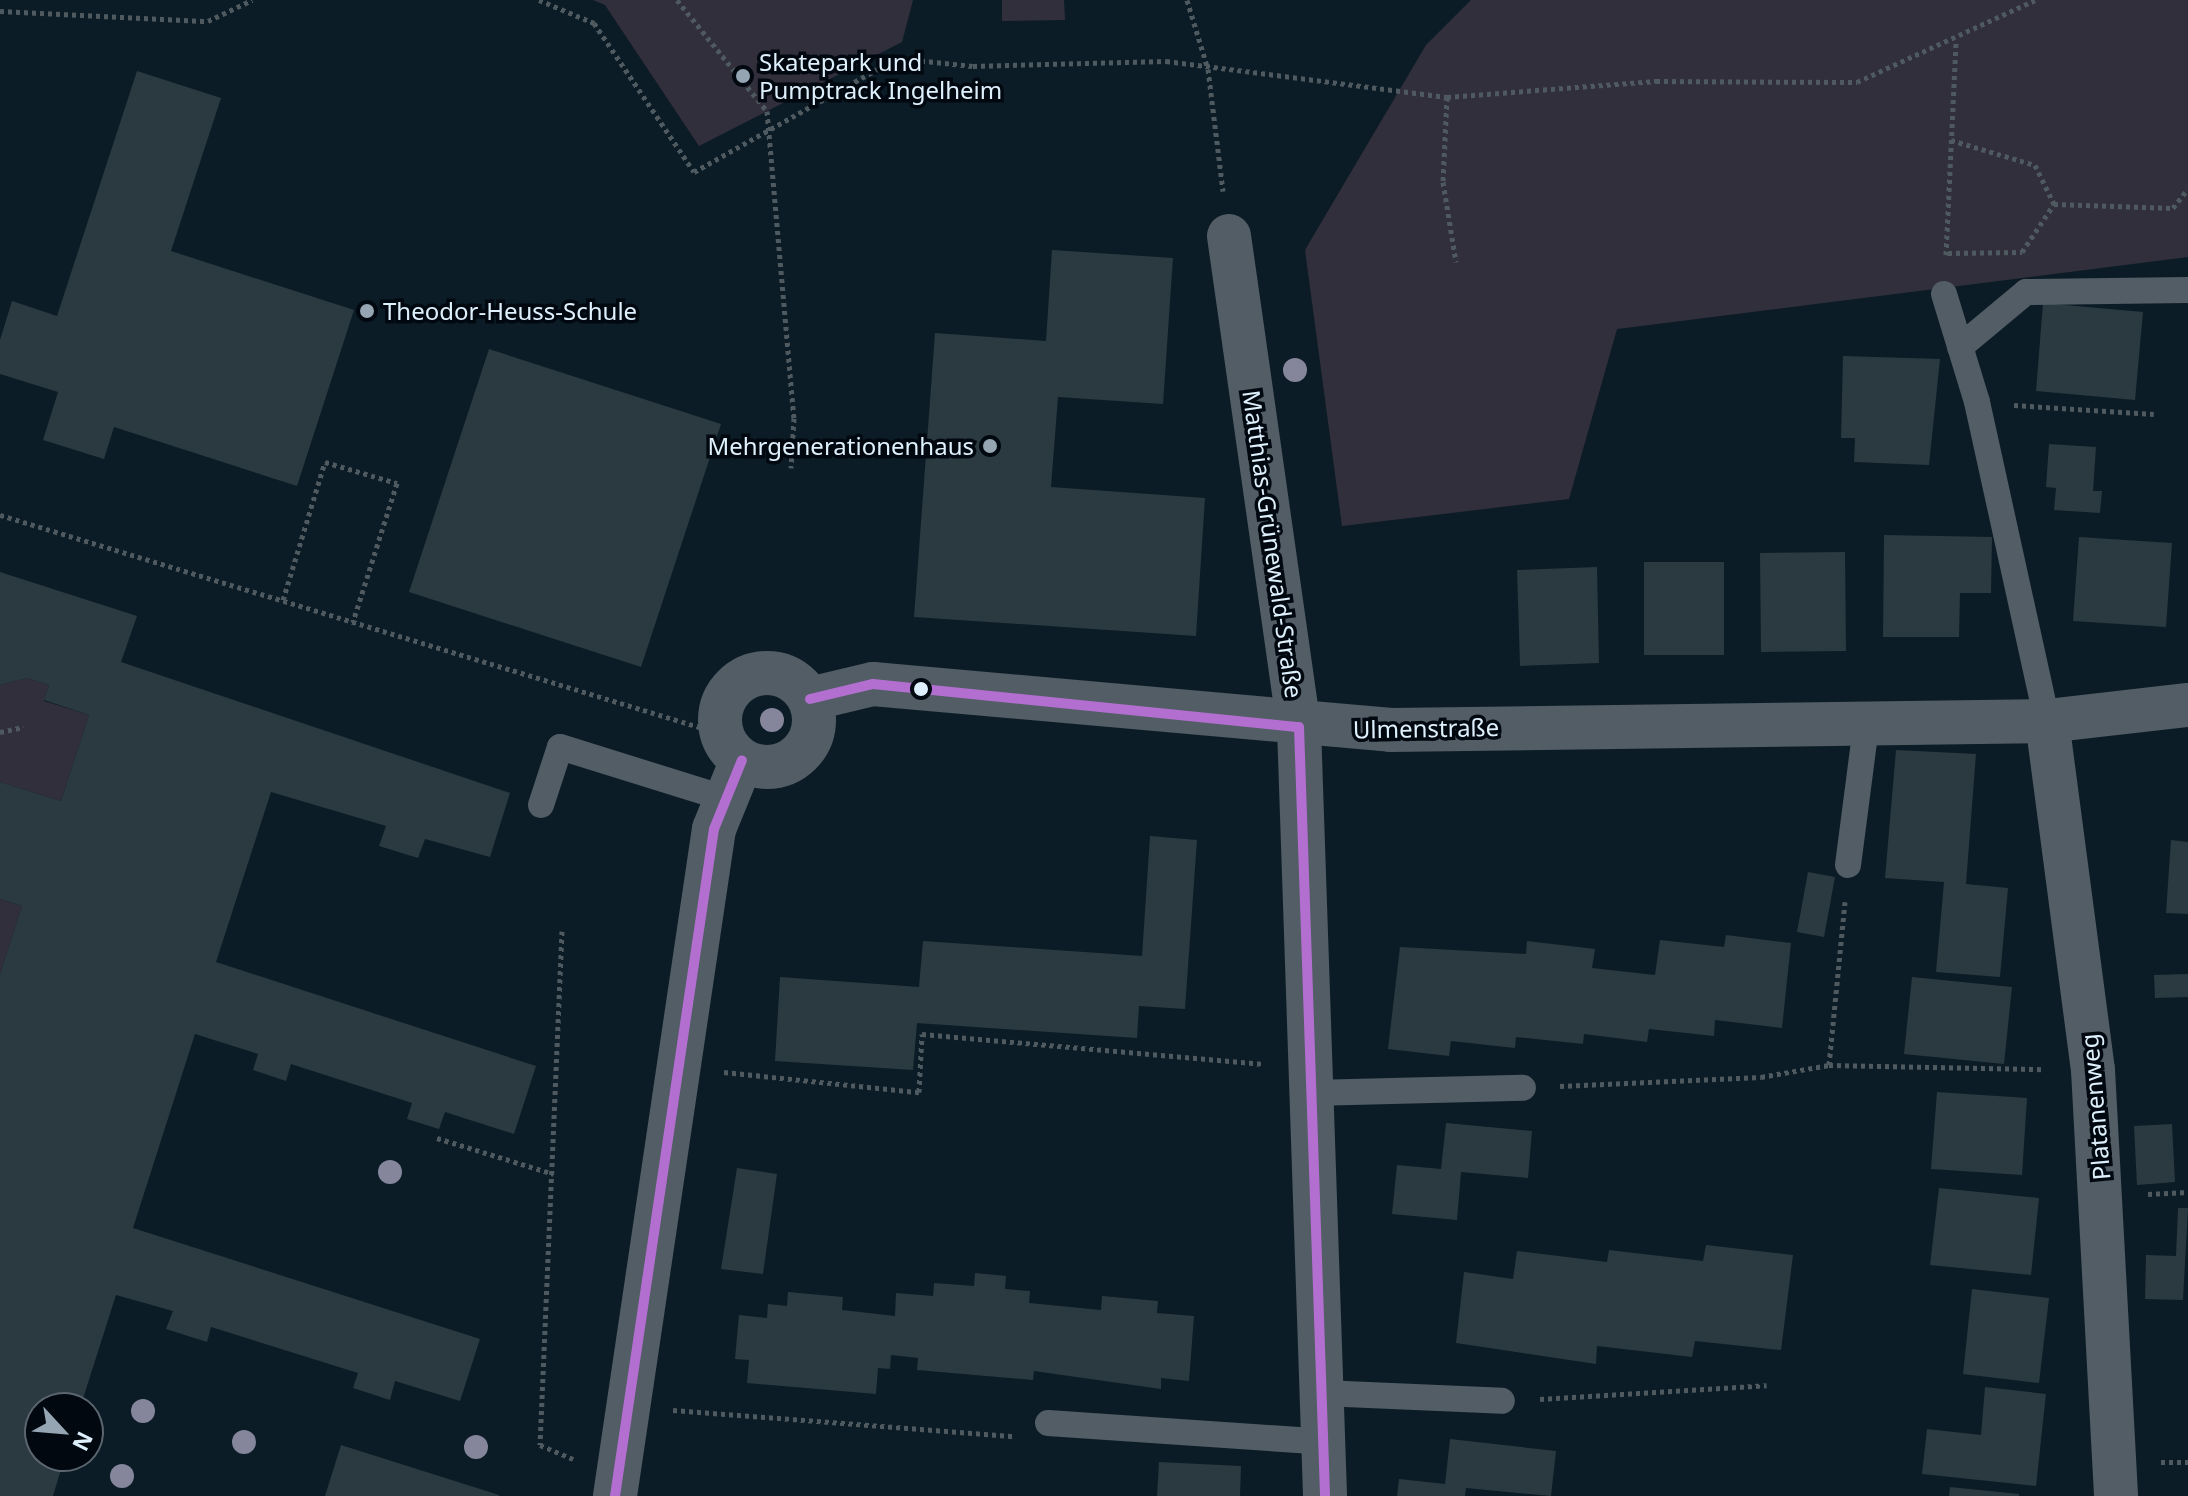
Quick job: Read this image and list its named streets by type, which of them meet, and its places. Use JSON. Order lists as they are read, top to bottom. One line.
{"streets":{"street":["Matthias-Grünewald-Straße","Ulmenstraße","Platanenweg"]},"crossings":[["Matthias-Grünewald-Straße","Ulmenstraße"],["Ulmenstraße","Platanenweg"]],"places":["Skatepark und Pumptrack Ingelheim","Theodor-Heuss-Schule","Mehrgenerationenhaus"],"north":"bottom right"}
